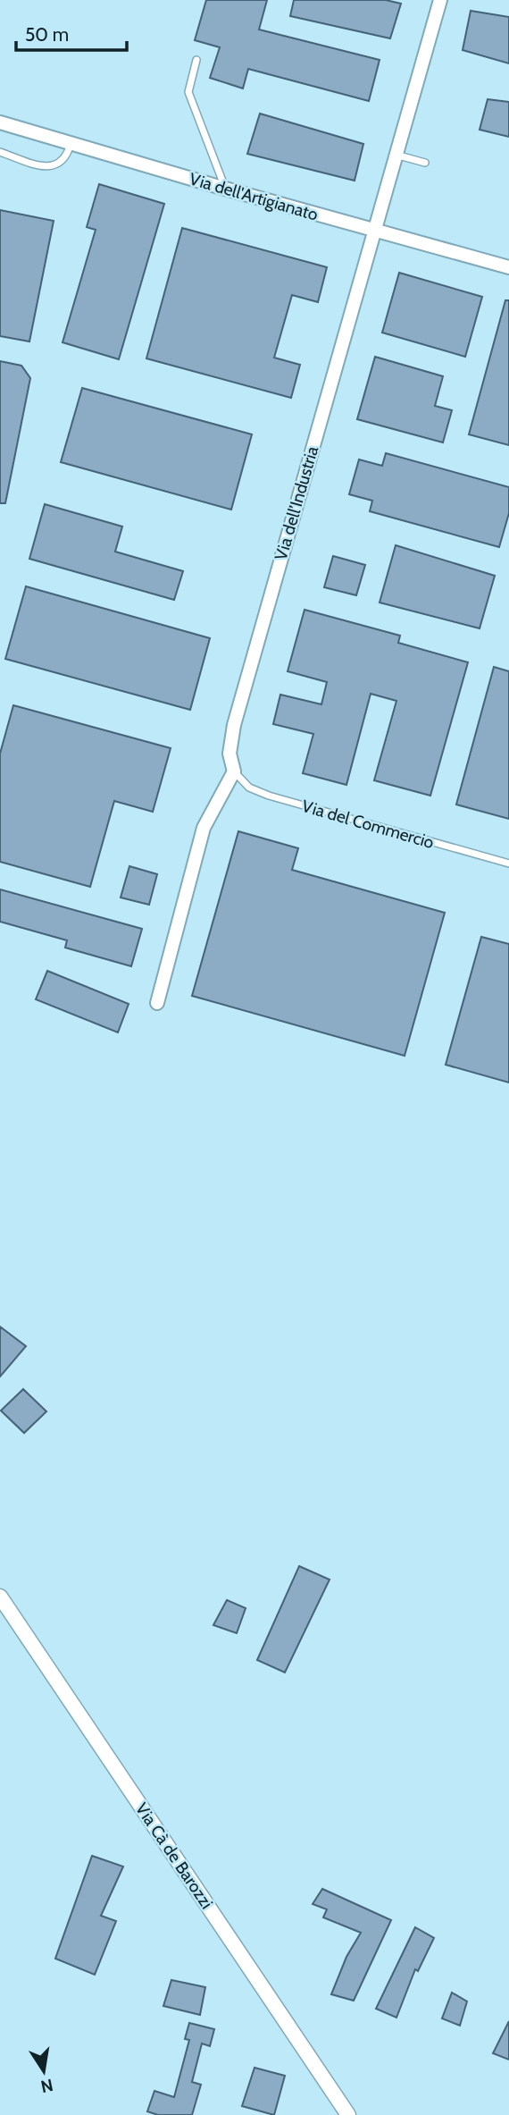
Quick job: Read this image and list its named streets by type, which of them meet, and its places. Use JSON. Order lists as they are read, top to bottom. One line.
{"streets":{"street":["Via dell'Artigianato","Via dell’Industria","Via Cà de Barozzi"],"lane":["Via del Commercio"]},"crossings":[["Via dell'Artigianato","Via dell’Industria"],["Via dell’Industria","Via del Commercio"]],"scale_bar":"50 m","north":"bottom"}
